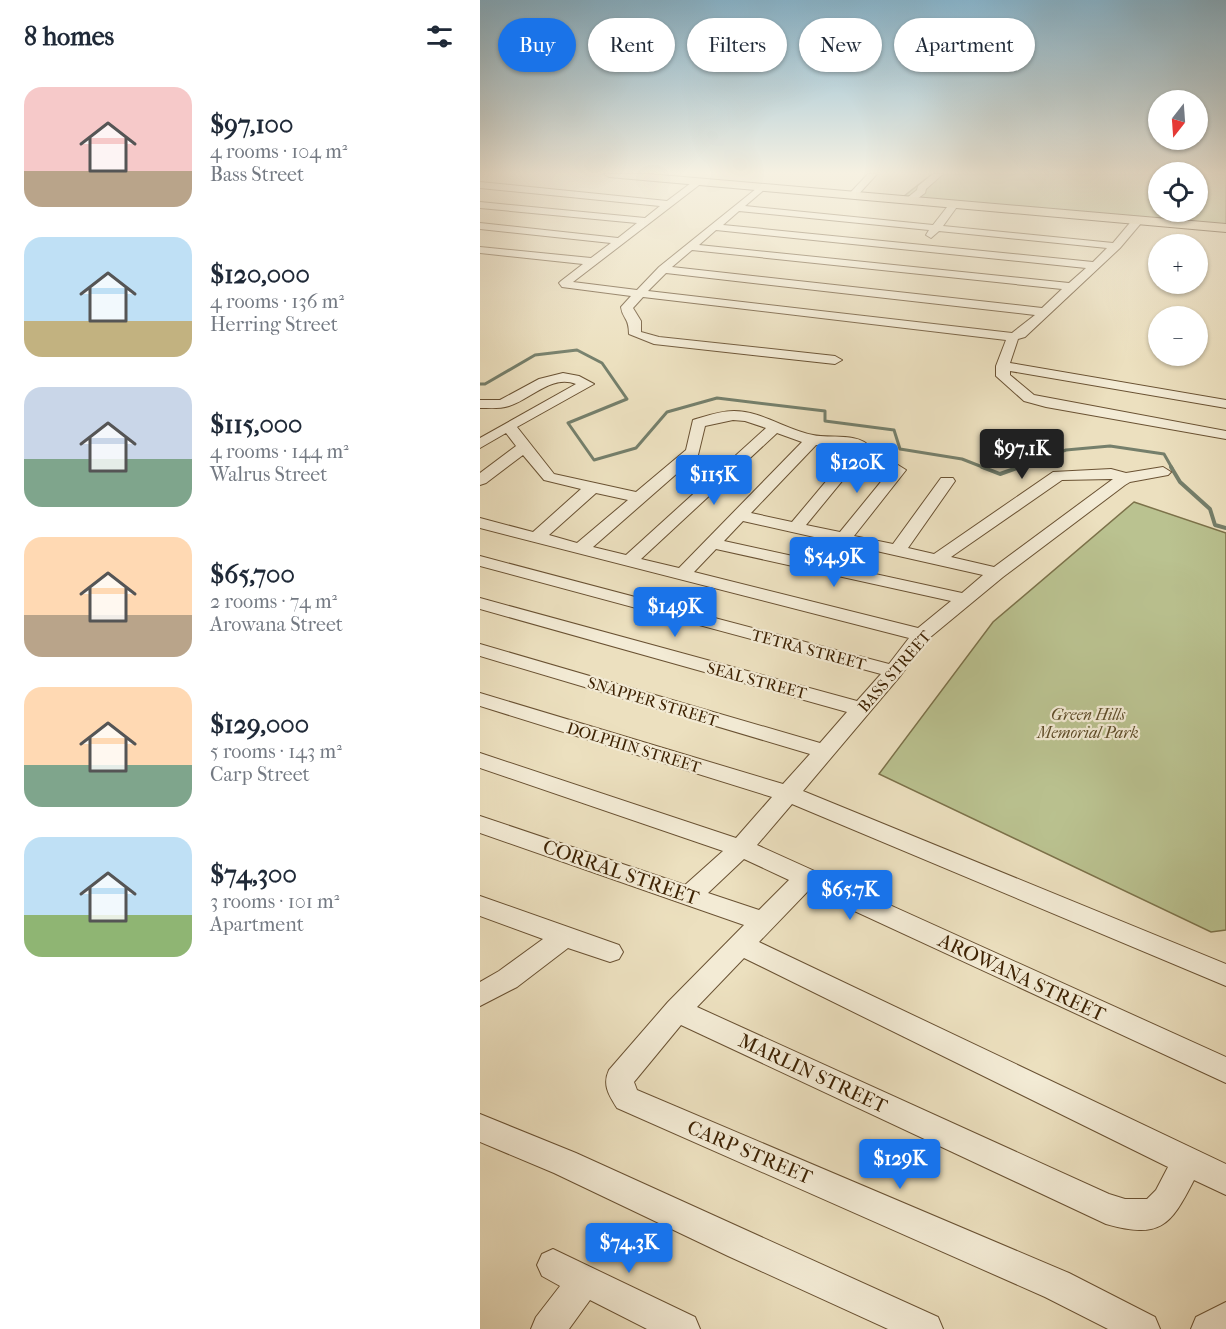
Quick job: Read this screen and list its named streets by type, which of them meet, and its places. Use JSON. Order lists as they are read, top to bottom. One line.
{"streets":{"street":["TETRA STREET","BASS STREET","SEAL STREET","SNAPPER STREET","DOLPHIN STREET","CORRAL STREET","AROWANA STREET","MARLIN STREET","CARP STREET"]},"crossings":[["TETRA STREET","BASS STREET"],["BASS STREET","SEAL STREET"],["BASS STREET","SNAPPER STREET"],["BASS STREET","DOLPHIN STREET"],["BASS STREET","CORRAL STREET"],["BASS STREET","AROWANA STREET"],["CORRAL STREET","CARP STREET"],["AROWANA STREET","CARP STREET"],["MARLIN STREET","CARP STREET"]],"parks":["Green Hills Memorial Park"],"north":"bottom","page":{"heading":"8 homes","chip":["Buy","Rent","Filters","New","Apartment"],"list":[{"name":"$97,100","note":"4 rooms · 104 m² · Bass Street"},{"name":"$120,000","note":"4 rooms · 136 m² · Herring Street"},{"name":"$115,000","note":"4 rooms · 144 m² · Walrus Street"},{"name":"$65,700","note":"2 rooms · 74 m² · Arowana Street"},{"name":"$129,000","note":"5 rooms · 143 m² · Carp Street"},{"name":"$74,300","note":"3 rooms · 101 m² · Apartment"}],"map_buttons":["+","−"],"price":["$97.1K","$120K","$115K","$54.9K","$149K","$65.7K","$129K","$74.3K"]}}
